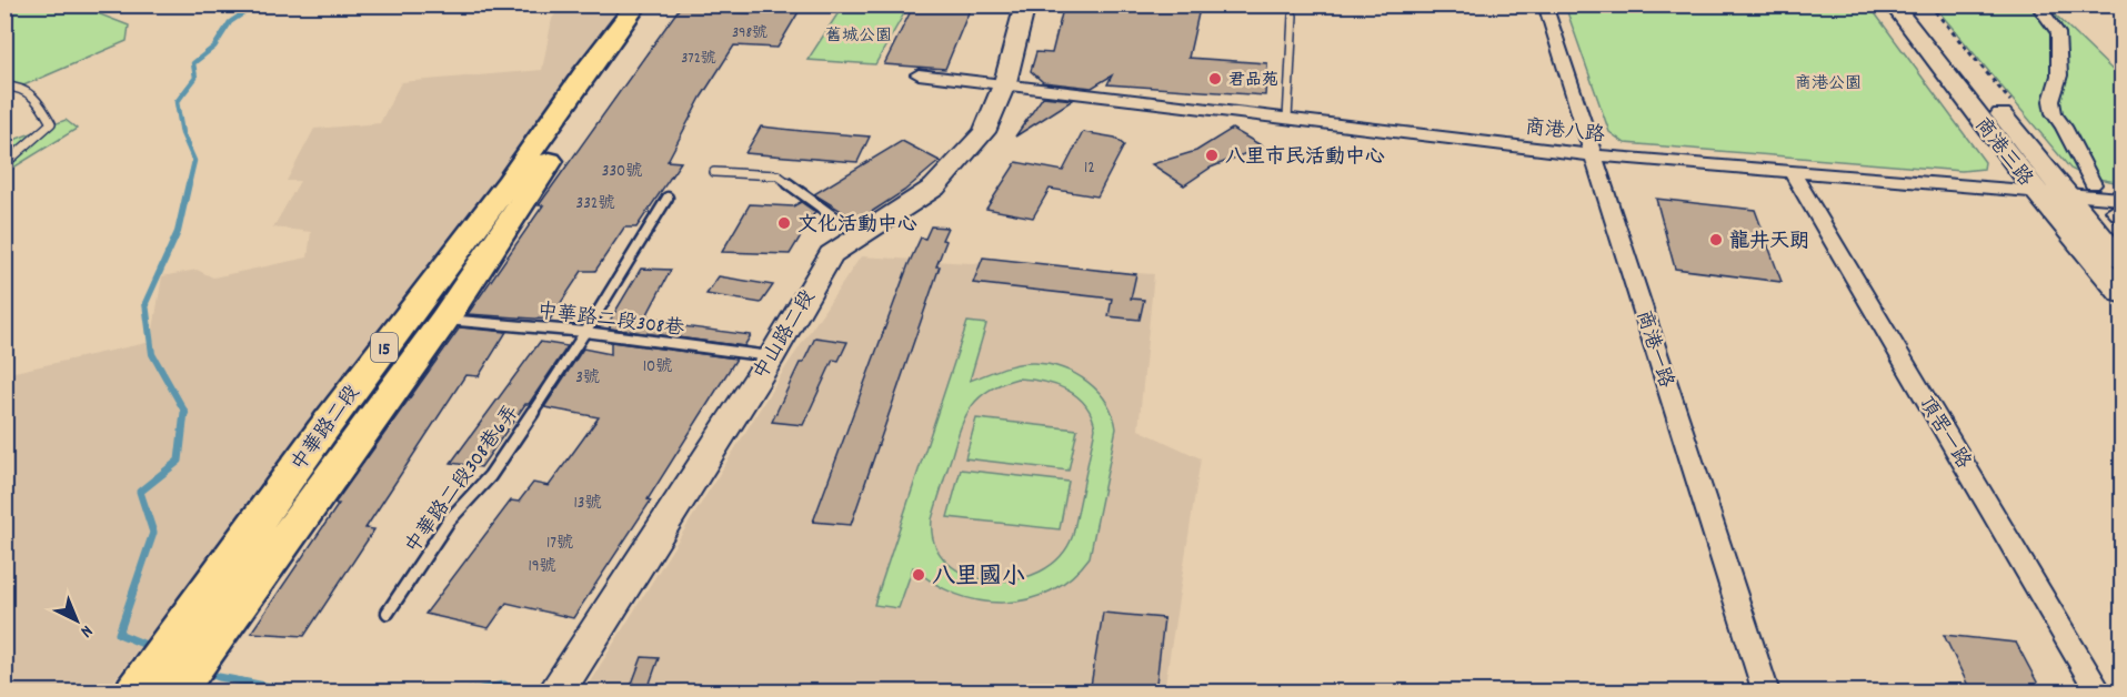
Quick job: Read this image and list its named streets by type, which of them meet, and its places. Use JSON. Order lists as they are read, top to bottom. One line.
{"streets":{"main road":["15","中華路二段"],"street":["商港八路","商港三路","中山路二段","商港一路","頂罟一路"],"lane":["中華路二段308巷","中華路二段308巷6弄"]},"crossings":[["商港八路","商港三路"],["商港八路","中山路二段"],["商港八路","商港一路"],["商港八路","頂罟一路"],["中華路二段308巷","中山路二段"],["中華路二段308巷","中華路二段"],["中華路二段308巷","中華路二段308巷6弄"]],"parks":["舊城公園","商港公園"],"places":["君品苑","八里市民活動中心","文化活動中心","龍井天朗","八里國小"],"house_numbers":["398號","372號","12","330號","332號","10號","3號","13號","17號","19號"],"north":"bottom right"}
